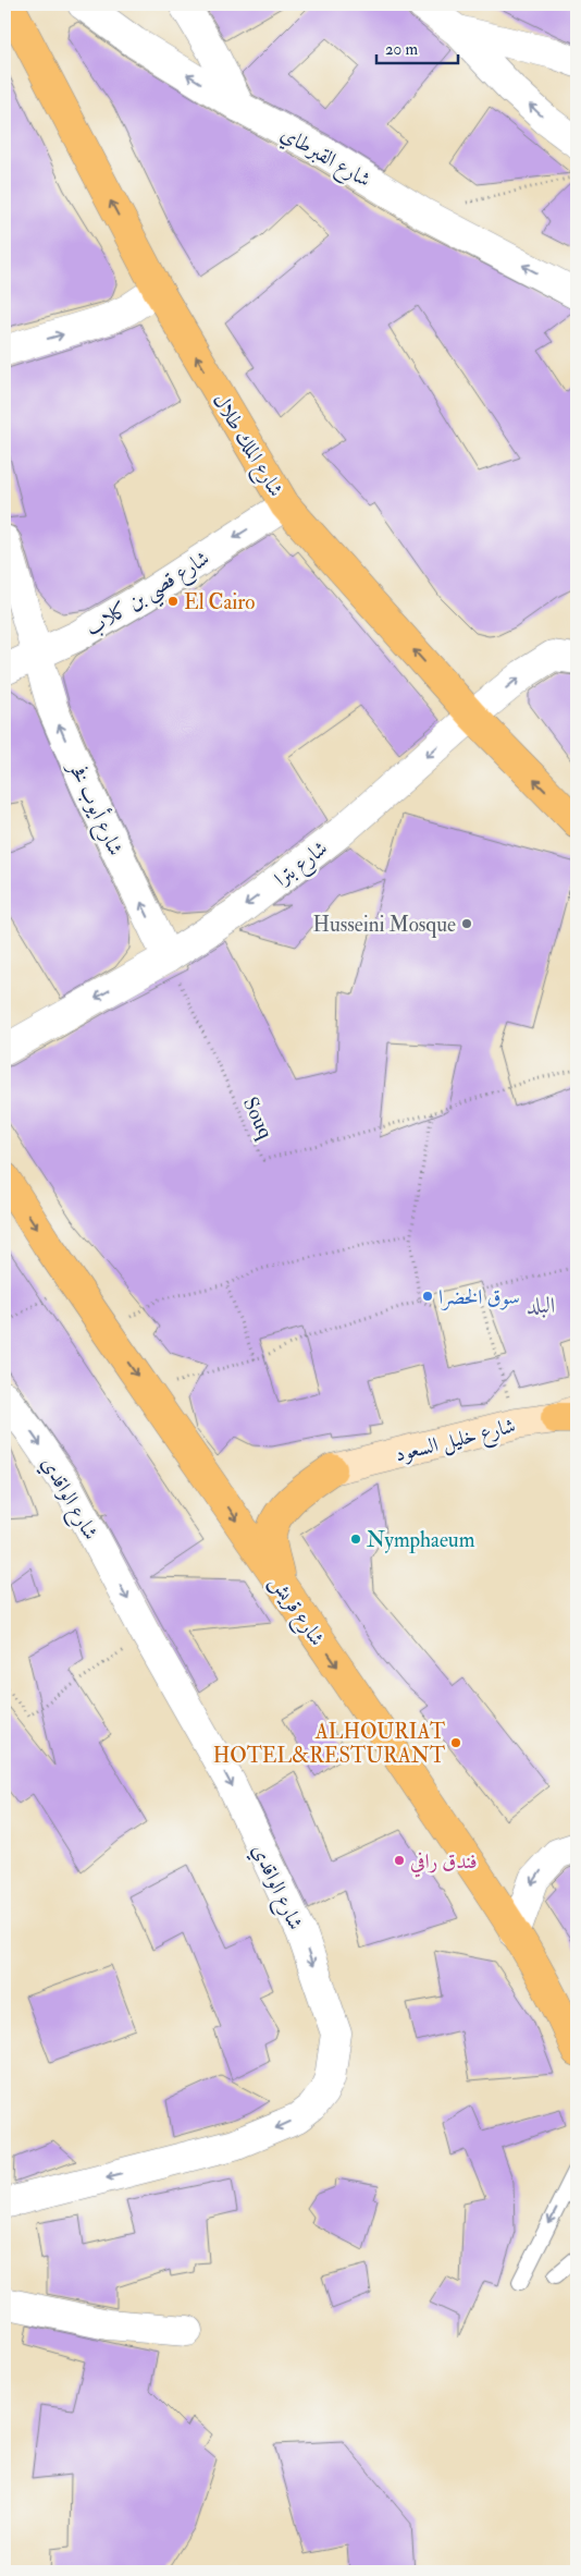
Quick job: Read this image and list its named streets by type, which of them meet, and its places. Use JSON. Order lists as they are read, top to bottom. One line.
{"streets":{"main road":["شارع الملك طلال","شارع خليل السعود","شارع قريش"],"street":["شارع القبرطاي","شارع قصي بن كلاب","شارع أيوب فخر","شارع بترا","شارع الواقدي"],"path":["Souq"]},"crossings":[["شارع الملك طلال","شارع قصي بن كلاب"],["شارع الملك طلال","شارع بترا"],["شارع قصي بن كلاب","شارع أيوب فخر"],["شارع أيوب فخر","شارع بترا"],["شارع أيوب فخر","Souq"],["شارع بترا","Souq"],["شارع خليل السعود","شارع قريش"]],"one_way":["شارع الملك طلال","شارع أيوب فخر","شارع قريش"],"districts":["البلد"],"places":["El Cairo","Husseini Mosque","سوق الخضرا","Nymphaeum","ALHOURIAT HOTEL&RESTURANT","فندق رافي"],"scale_bar":"20 m"}
